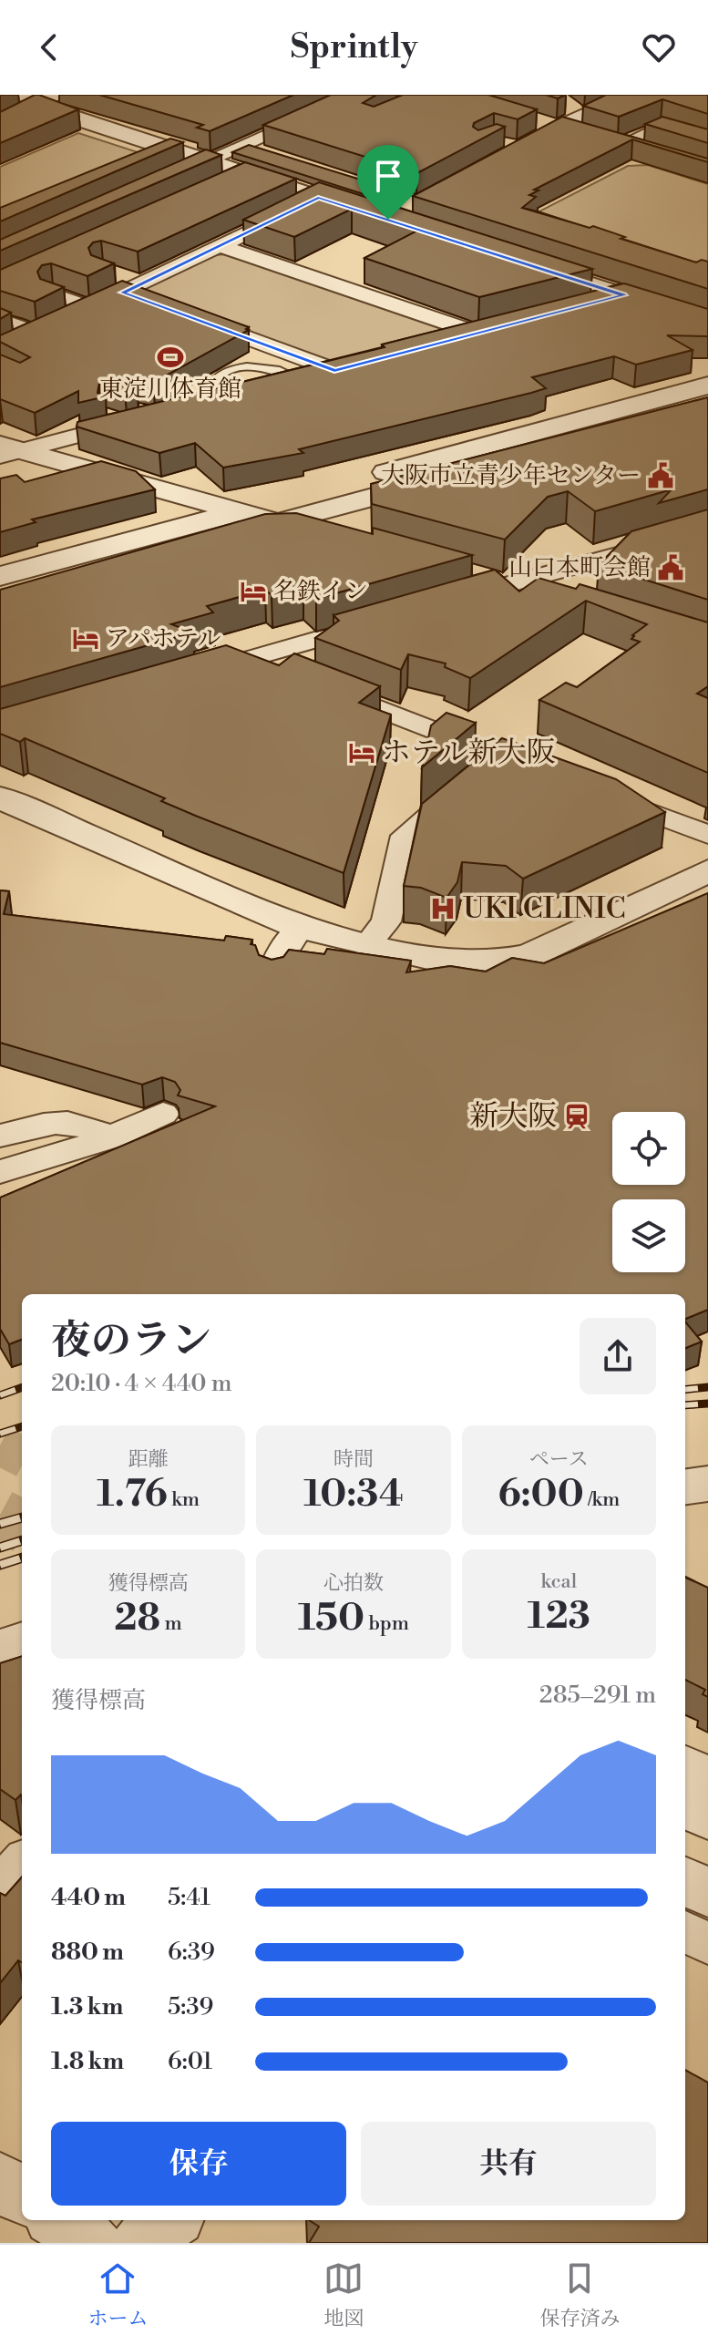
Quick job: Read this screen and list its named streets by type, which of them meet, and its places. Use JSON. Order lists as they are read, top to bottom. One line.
{"places":{"sports":["東淀川体育館"],"public building":["大阪市立青少年センター","山口本町会館"],"hotel":["名鉄イン","アパホテル","ホテル新大阪"],"hospital":["UKI CLINIC"],"station":["新大阪"]},"page":{"header":"Sprintly","heading":["夜のラン","20:10 · 4 × 440 m"],"stats":[["距離","1.76 km"],["時間","10:34"],["ペース","6:00 /km"],["獲得標高","28 m"],["心拍数","150 bpm"],["kcal","123"]],"chart":["獲得標高","285–291 m"],"list":[{"name":"440 m","note":"5:41"},{"name":"880 m","note":"6:39"},{"name":"1.3 km","note":"5:39"},{"name":"1.8 km","note":"6:01"}],"buttons":["保存","共有"],"tabs":["ホーム","地図","保存済み"]}}
